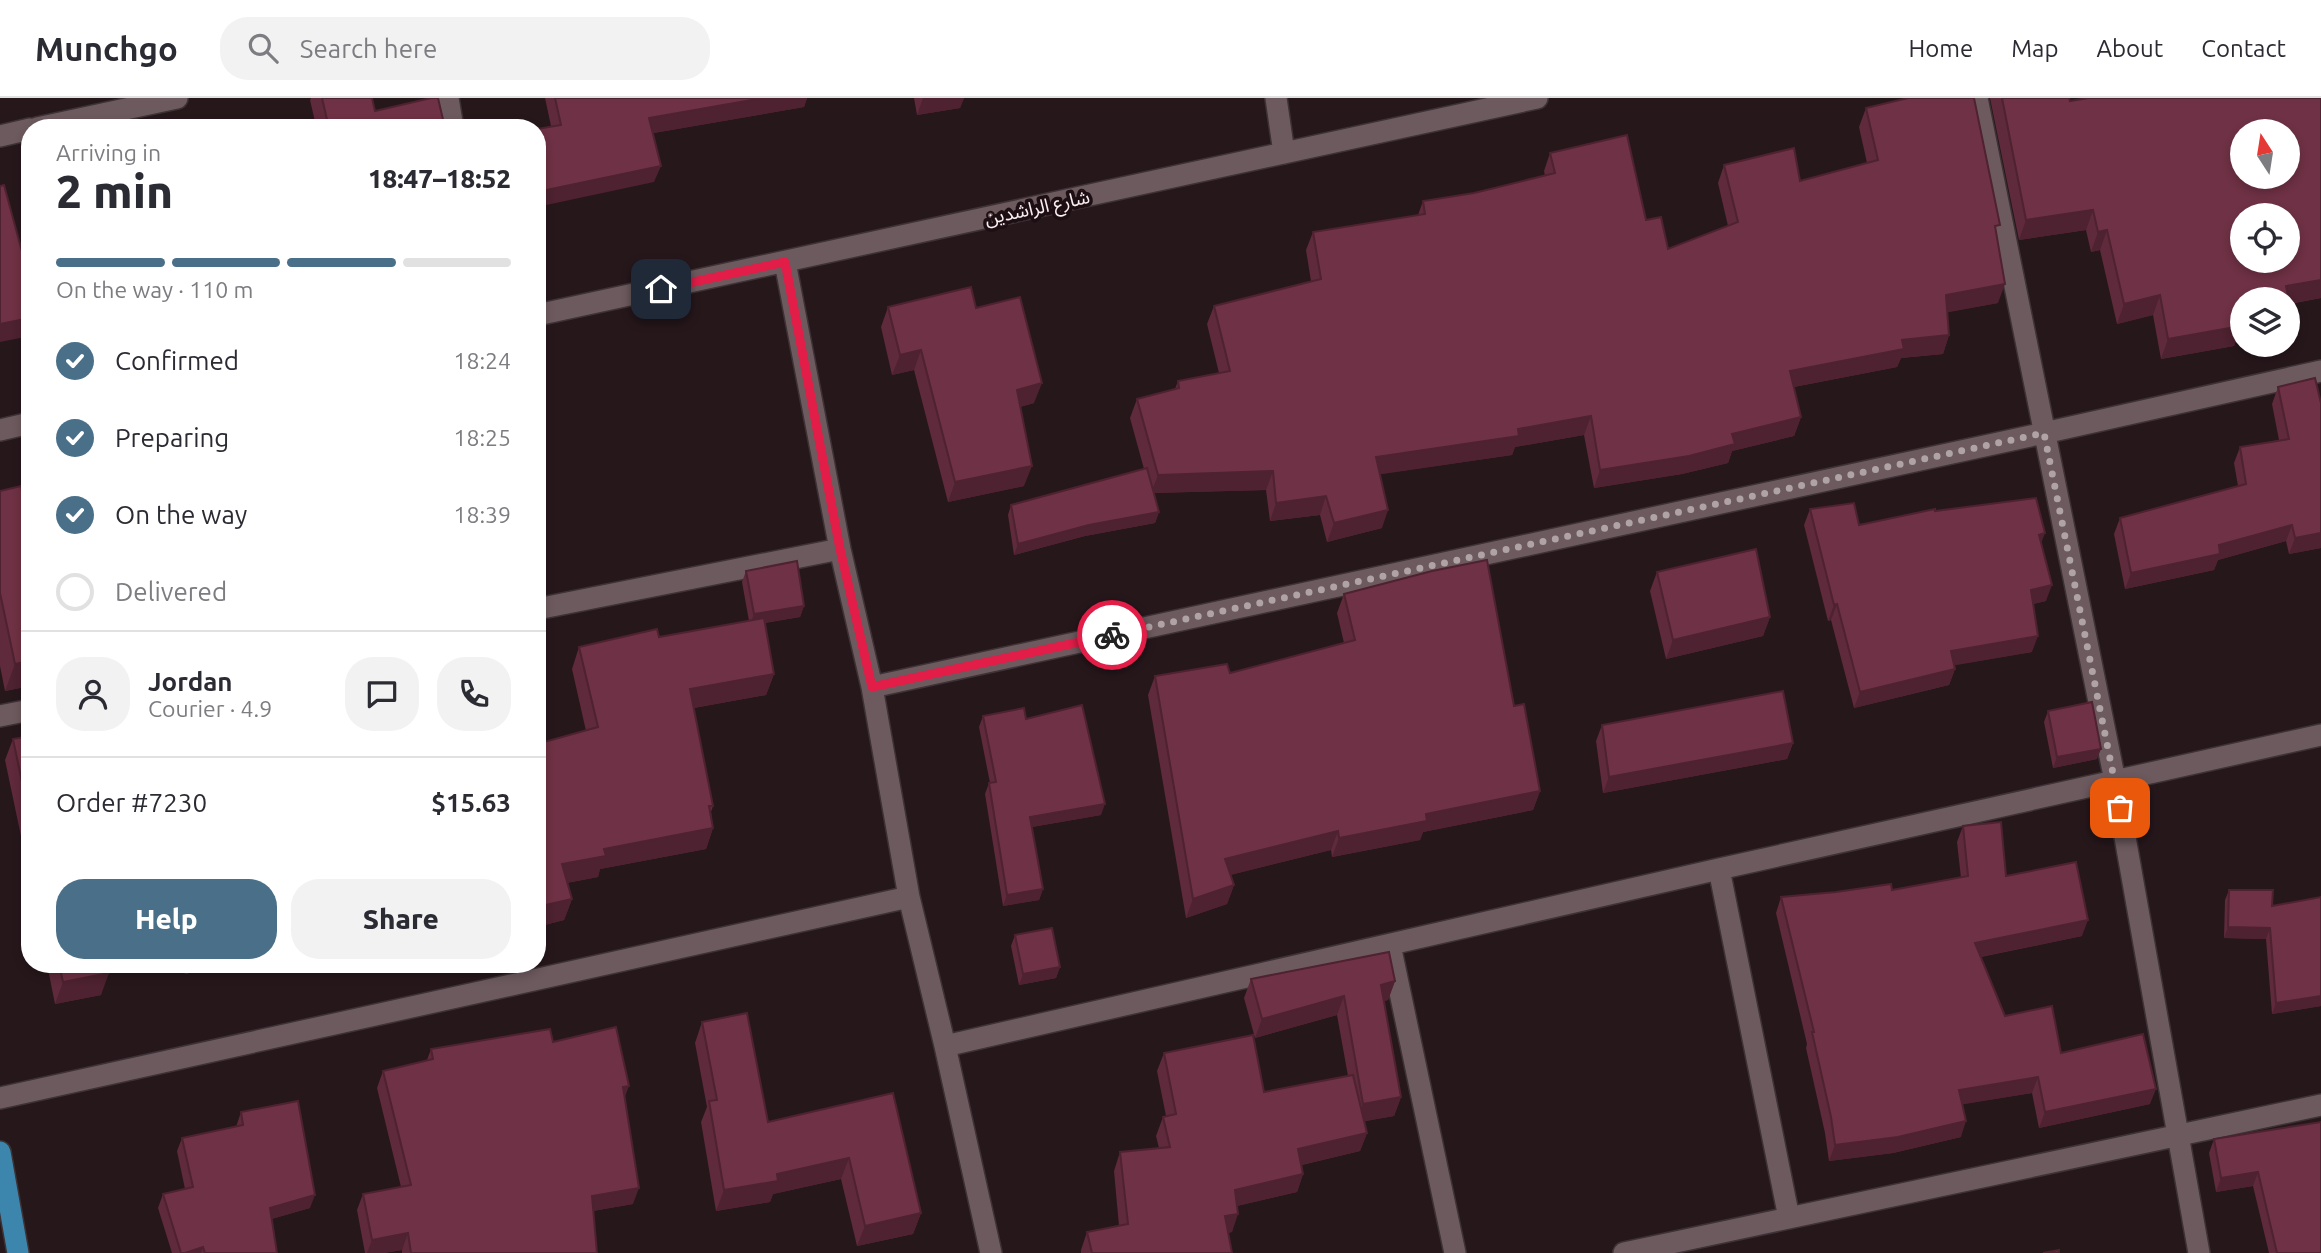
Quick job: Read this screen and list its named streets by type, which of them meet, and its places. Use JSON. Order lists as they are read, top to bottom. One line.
{"streets":{"street":["شارع الراشدين"]},"north":"top","page":{"header":"Munchgo","search":"Search here","nav":["Home","Map","About","Contact"],"heading":["2 min","Arriving in","18:47–18:52"],"panel":["Jordan","Courier · 4.9","Order #7230","$15.63"],"bar":"On the way · 110 m","list":[["Confirmed","18:24"],["Preparing","18:25"],["On the way","18:39"],"Delivered"],"buttons":["Help","Share"]}}
